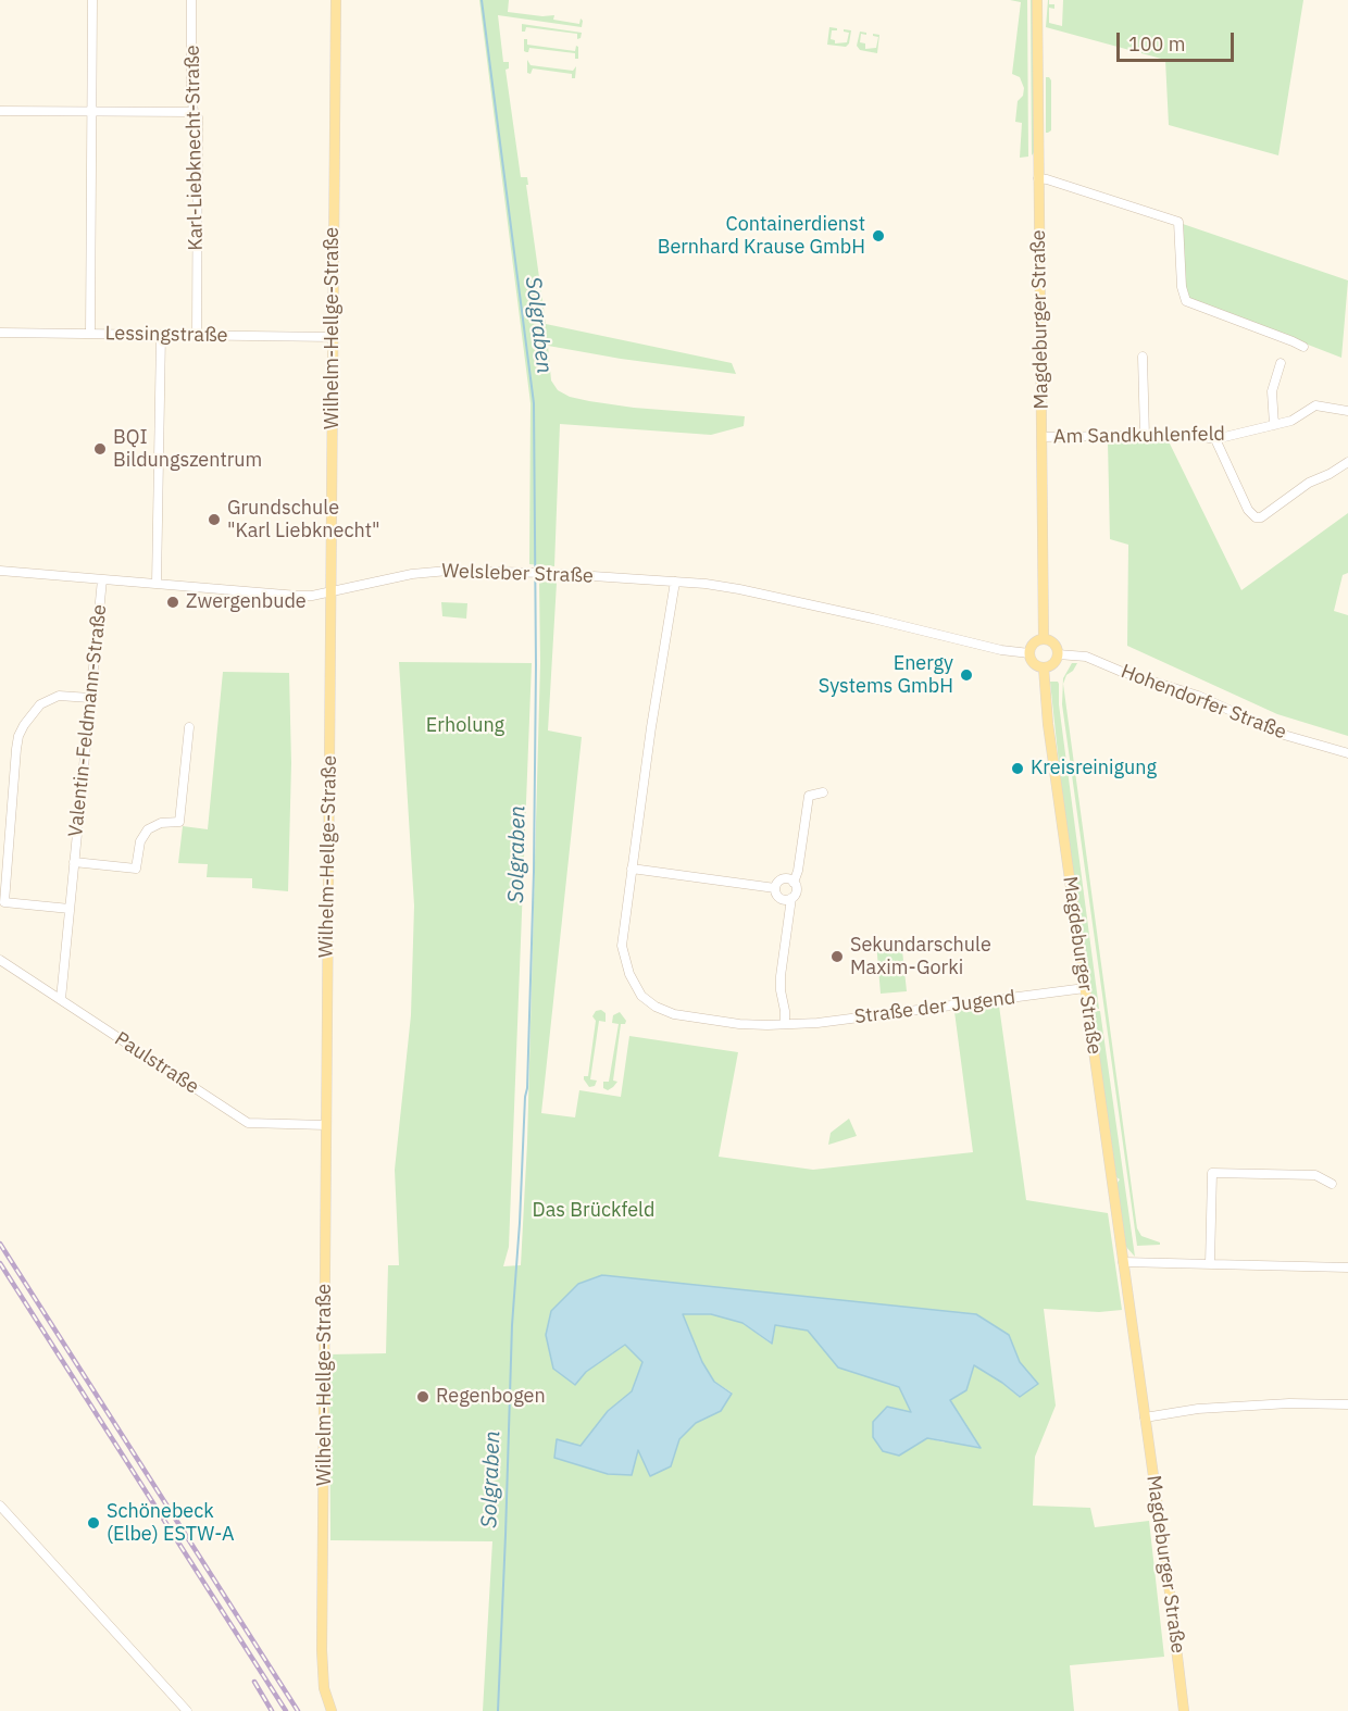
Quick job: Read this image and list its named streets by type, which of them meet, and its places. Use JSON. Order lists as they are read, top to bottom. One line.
{"streets":{"main road":["Magdeburger Straße","Wilhelm-Hellge-Straße"],"street":["Karl-Liebknecht-Straße","Lessingstraße","Am Sandkuhlenfeld","Welsleber Straße","Hohendorfer Straße","Valentin-Feldmann-Straße","Straße der Jugend","Paulstraße"]},"crossings":[["Karl-Liebknecht-Straße","Lessingstraße"],["Magdeburger Straße","Am Sandkuhlenfeld"],["Magdeburger Straße","Welsleber Straße"],["Magdeburger Straße","Hohendorfer Straße"],["Magdeburger Straße","Straße der Jugend"],["Wilhelm-Hellge-Straße","Lessingstraße"],["Wilhelm-Hellge-Straße","Welsleber Straße"],["Wilhelm-Hellge-Straße","Paulstraße"],["Welsleber Straße","Hohendorfer Straße"],["Welsleber Straße","Valentin-Feldmann-Straße"],["Welsleber Straße","Straße der Jugend"],["Valentin-Feldmann-Straße","Paulstraße"]],"water":["Solgraben"],"parks":["Erholung","Das Brückfeld"],"places":["Containerdienst Bernhard Krause GmbH","BQI Bildungszentrum","Grundschule \"Karl Liebknecht\"","Zwergenbude","Energy Systems GmbH","Kreisreinigung","Sekundarschule Maxim-Gorki","Regenbogen","Schönebeck (Elbe) ESTW-A"],"scale_bar":"100 m"}
